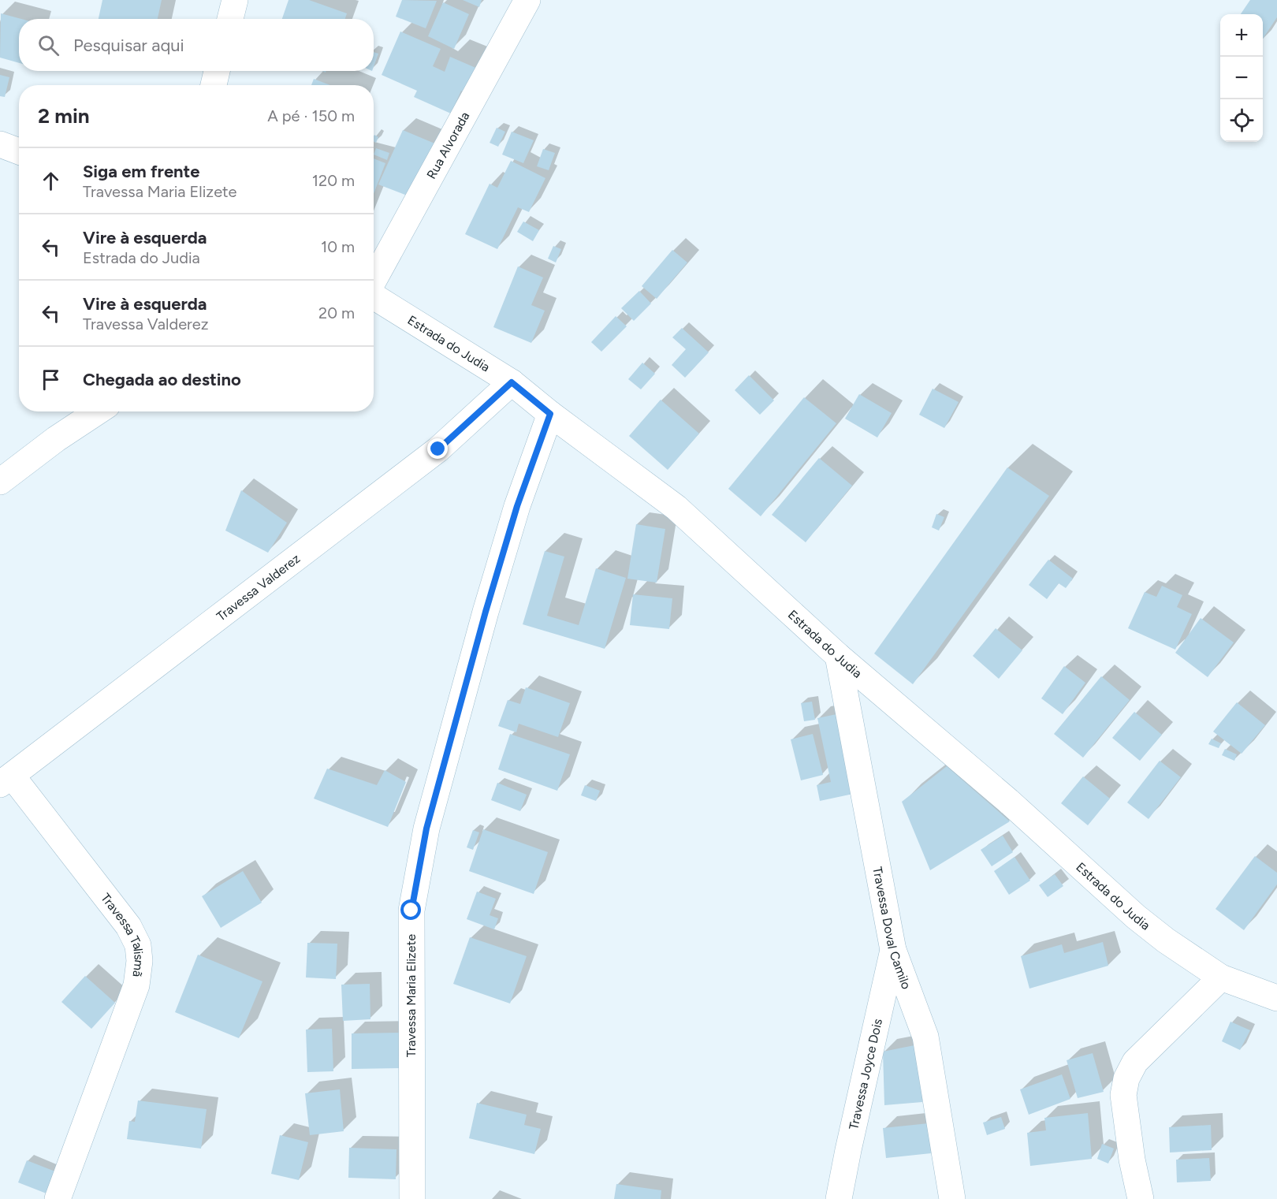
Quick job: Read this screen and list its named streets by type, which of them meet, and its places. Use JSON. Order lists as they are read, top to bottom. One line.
{"streets":{"street":["Rua Alvorada","Estrada do Judia","Travessa Valderez","Travessa Doval Camilo","Travessa Talismã","Travessa Maria Elizete","Travessa Joyce Dois"]},"crossings":[["Estrada do Judia","Travessa Valderez"],["Estrada do Judia","Travessa Doval Camilo"],["Estrada do Judia","Travessa Maria Elizete"],["Travessa Valderez","Travessa Talismã"],["Travessa Doval Camilo","Travessa Joyce Dois"]],"page":{"map_buttons":["+","−"],"search":"Pesquisar aqui","heading":["2 min","A pé · 150 m"],"list":[["Siga em frente","Travessa Maria Elizete","120 m"],["Vire à esquerda","Estrada do Judia","10 m"],["Vire à esquerda","Travessa Valderez","20 m"],"Chegada ao destino"]}}
